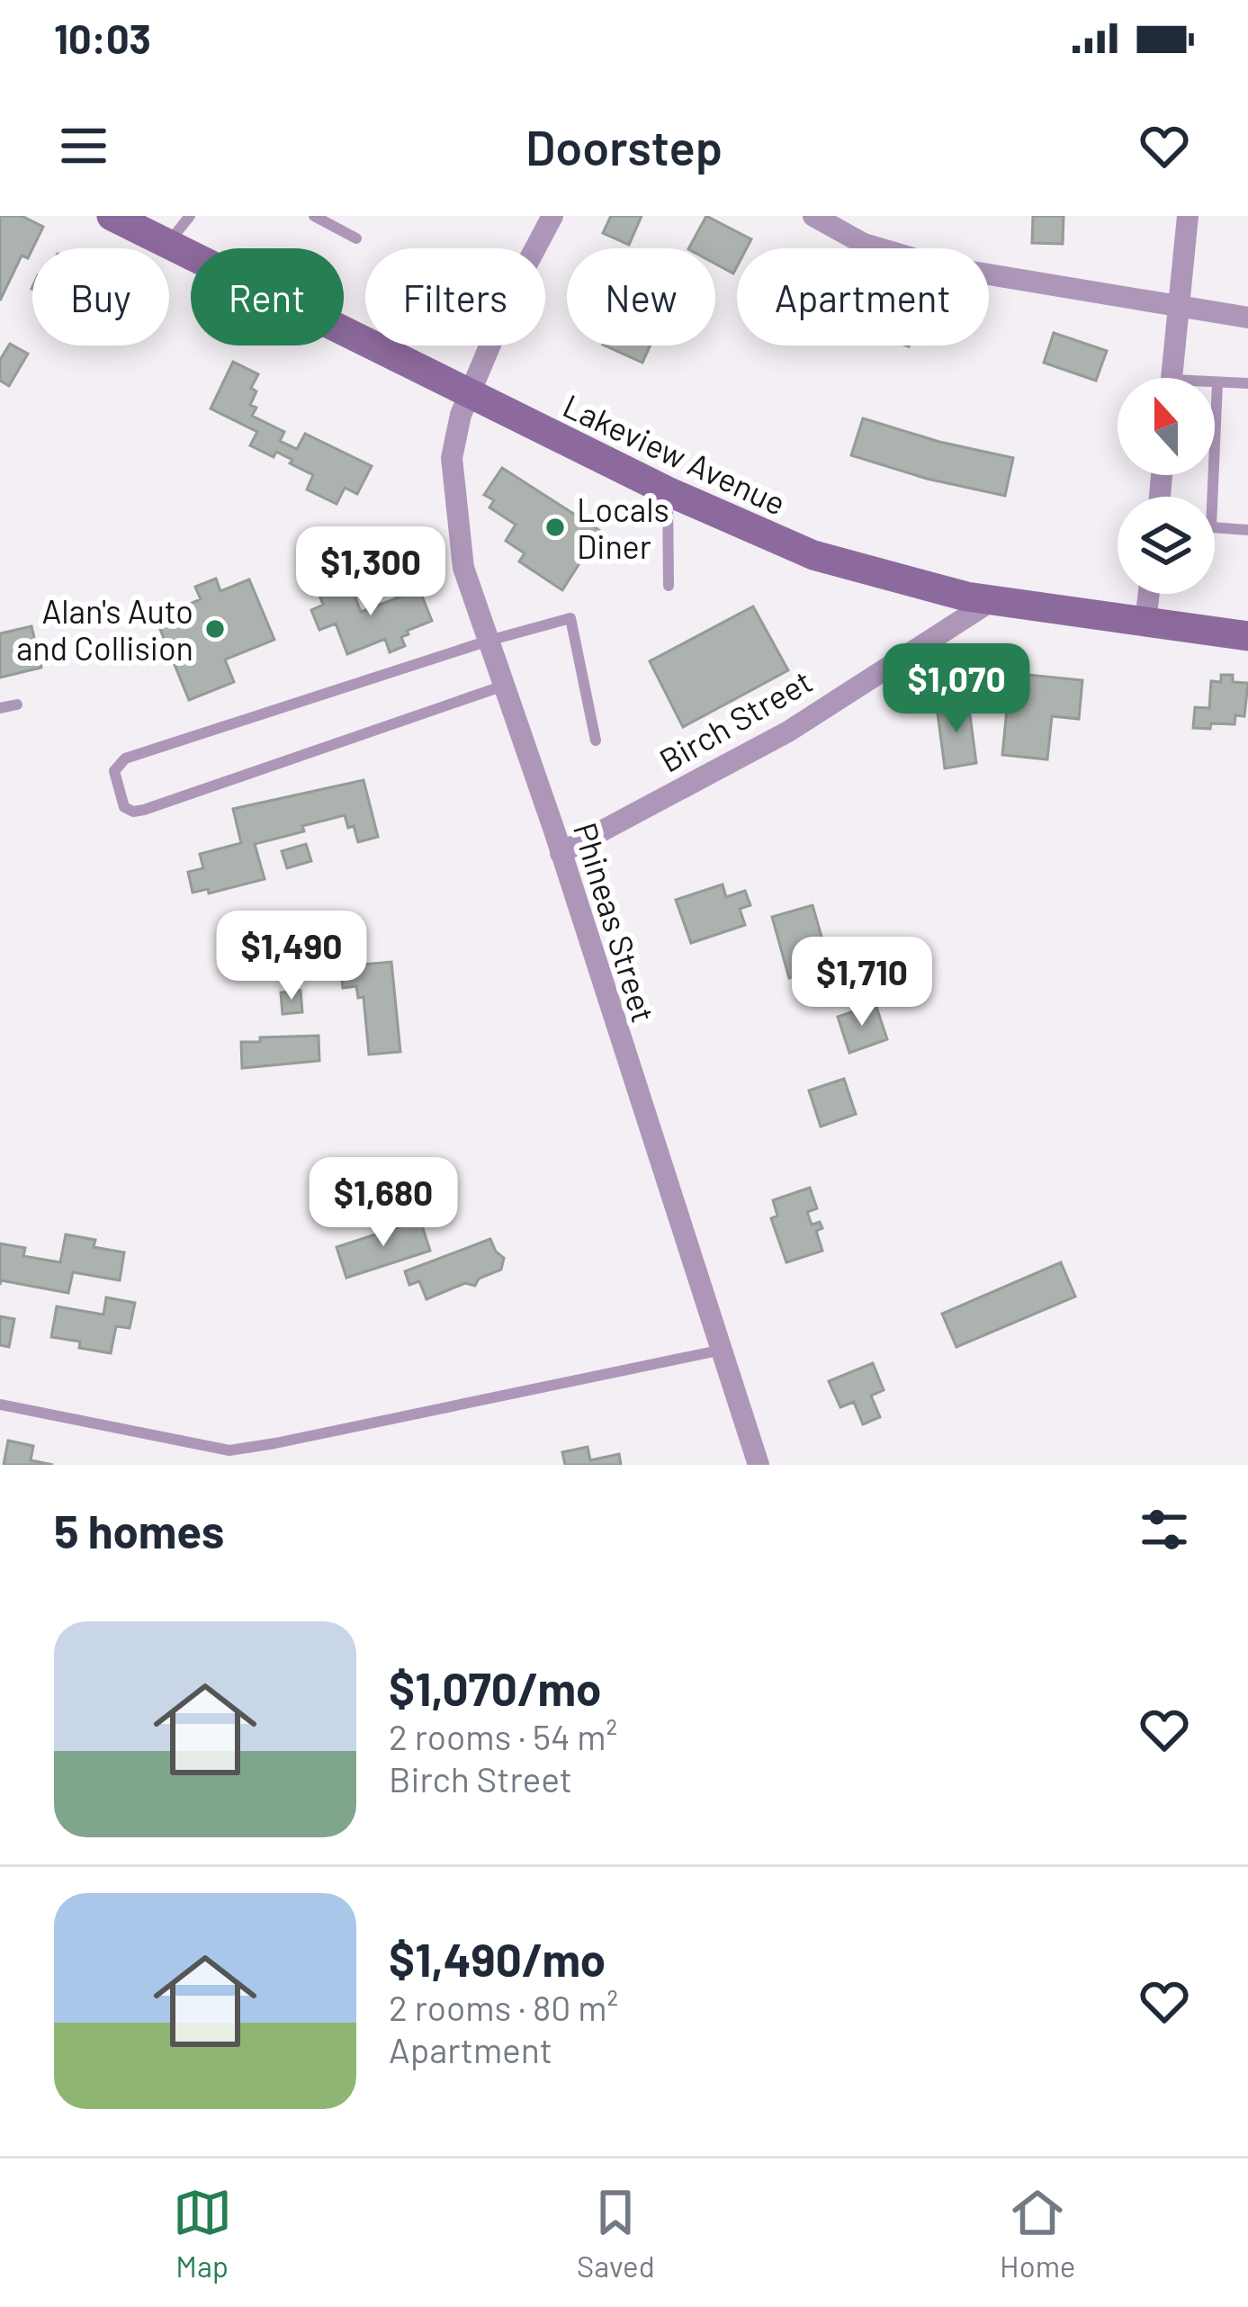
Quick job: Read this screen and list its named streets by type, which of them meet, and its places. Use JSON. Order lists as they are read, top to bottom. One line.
{"streets":{"main road":["Lakeview Avenue"],"street":["Birch Street","Phineas Street"]},"crossings":[["Lakeview Avenue","Birch Street"],["Lakeview Avenue","Phineas Street"],["Birch Street","Phineas Street"]],"places":["Locals Diner","Alan's Auto and Collision"],"north":"top","page":{"status":"10:03","header":"Doorstep","chip":["Buy","Rent","Filters","New","Apartment"],"price":["$1,300","$1,070","$1,490","$1,710","$1,680"],"heading":"5 homes","list":[{"name":"$1,070/mo","note":"2 rooms · 54 m² · Birch Street"},{"name":"$1,490/mo","note":"2 rooms · 80 m² · Apartment"}],"tabs":["Map","Saved","Home"]}}
